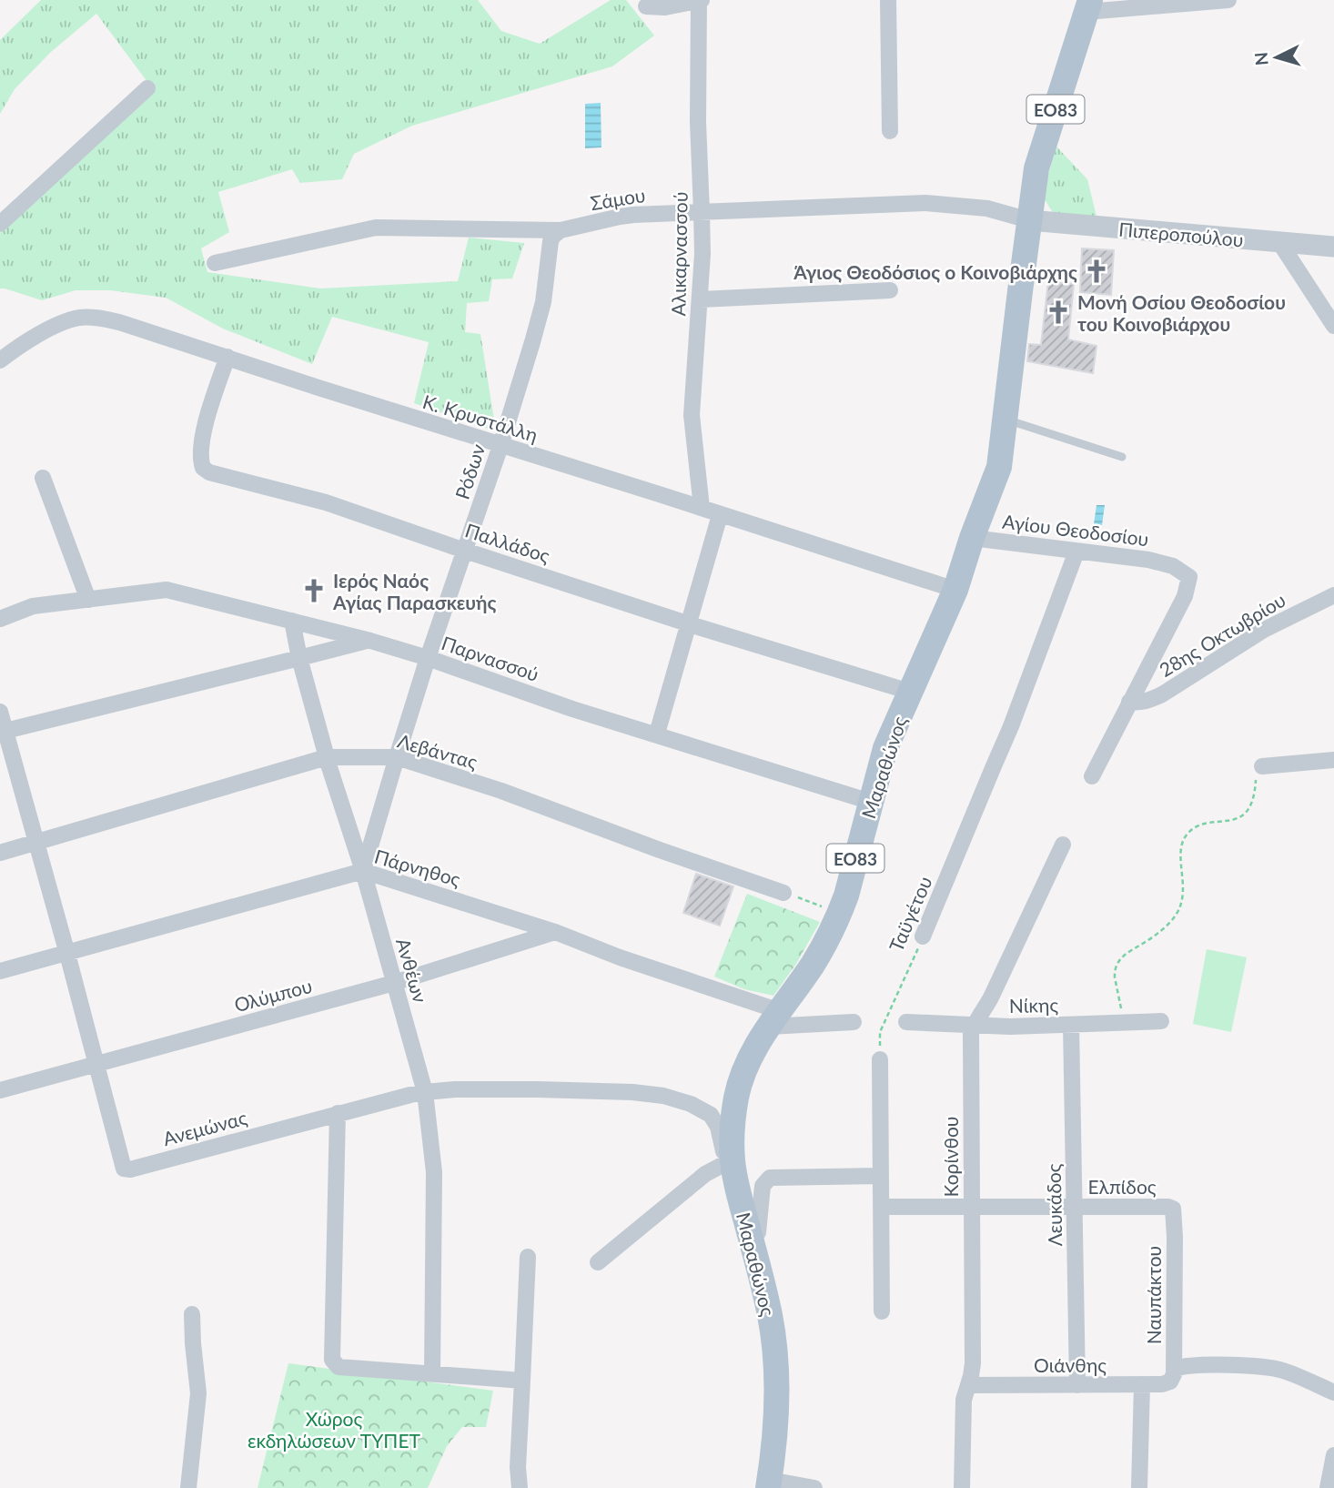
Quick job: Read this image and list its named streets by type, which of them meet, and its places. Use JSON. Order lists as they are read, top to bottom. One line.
{"streets":{"main road":["ΕΟ83","Μαραθώνος"],"street":["Σάμου","Πιπεροπούλου","Αλικαρνασσού","Κ. Κρυστάλλη","Ρόδων","Αγίου Θεοδοσίου","Παλλάδος","28ης Οκτωβρίου","Παρνασσού","Λεβάντας","Πάρνηθος","Ταϋγέτου","Ανθέων","Ολύμπου","Νίκης","Ανεμώνας","Κορίνθου","Ελπίδος","Λευκάδος","Ναυπάκτου","Οιάνθης"]},"crossings":[["Σάμου","Πιπεροπούλου"],["Σάμου","Αλικαρνασσού"],["Σάμου","Ρόδων"],["Σάμου","Μαραθώνος"],["Πιπεροπούλου","Μαραθώνος"],["Αλικαρνασσού","Κ. Κρυστάλλη"],["Κ. Κρυστάλλη","Ρόδων"],["Κ. Κρυστάλλη","Παλλάδος"],["Κ. Κρυστάλλη","Μαραθώνος"],["Ρόδων","Παλλάδος"],["Ρόδων","Παρνασσού"],["Ρόδων","Λεβάντας"],["Ρόδων","Πάρνηθος"],["Ρόδων","Ανθέων"],["Αγίου Θεοδοσίου","28ης Οκτωβρίου"],["Αγίου Θεοδοσίου","Μαραθώνος"],["Αγίου Θεοδοσίου","Ταϋγέτου"],["Παλλάδος","Μαραθώνος"],["Παρνασσού","Μαραθώνος"],["Παρνασσού","Ανθέων"],["Λεβάντας","Ανθέων"],["Λεβάντας","Ανεμώνας"],["Μαραθώνος","Πάρνηθος"],["Μαραθώνος","Ανεμώνας"],["Πάρνηθος","Ανθέων"],["Πάρνηθος","Ολύμπου"],["Πάρνηθος","Ανεμώνας"],["Ανθέων","Ολύμπου"],["Ανθέων","Ανεμώνας"],["Ολύμπου","Ανεμώνας"],["Νίκης","Κορίνθου"],["Νίκης","Λευκάδος"],["Κορίνθου","Ελπίδος"],["Κορίνθου","Οιάνθης"],["Ελπίδος","Λευκάδος"],["Ελπίδος","Ναυπάκτου"],["Λευκάδος","Οιάνθης"],["Ναυπάκτου","Οιάνθης"]],"parks":["Χώρος εκδηλώσεων ΤΥΠΕΤ"],"places":{"church":["Άγιος Θεοδόσιος ο Κοινοβιάρχης","Μονή Οσίου Θεοδοσίου του Κοινοβιάρχου","Ιερός Ναός Αγίας Παρασκευής"]},"north":"left"}
